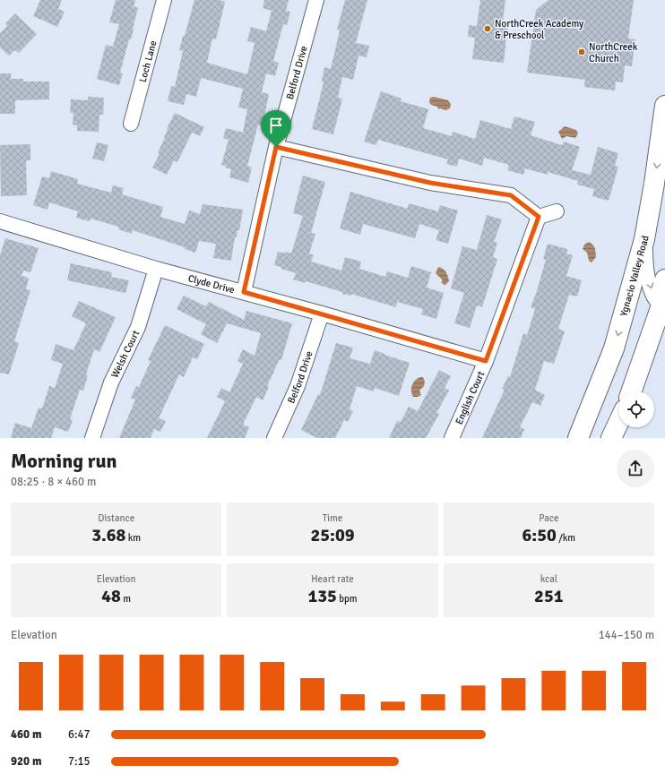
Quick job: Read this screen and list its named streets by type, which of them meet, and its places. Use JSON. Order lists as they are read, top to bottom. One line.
{"streets":{"highway":["Ygnacio Valley Road"],"street":["Loch Lane","Belford Drive","Clyde Drive","Welsh Court","English Court"]},"crossings":[["Belford Drive","Clyde Drive"],["Clyde Drive","Welsh Court"],["Clyde Drive","English Court"]],"places":["NorthCreek Academy & Preschool","NorthCreek Church"],"page":{"heading":["Morning run","08:25 · 8 × 460 m"],"stats":[["Distance","3.68 km"],["Time","25:09"],["Pace","6:50 /km"],["Elevation","48 m"],["Heart rate","135 bpm"],["kcal","251"]],"chart":["Elevation","144–150 m"],"list":[{"name":"460 m","note":"6:47"},{"name":"920 m","note":"7:15"}]}}
